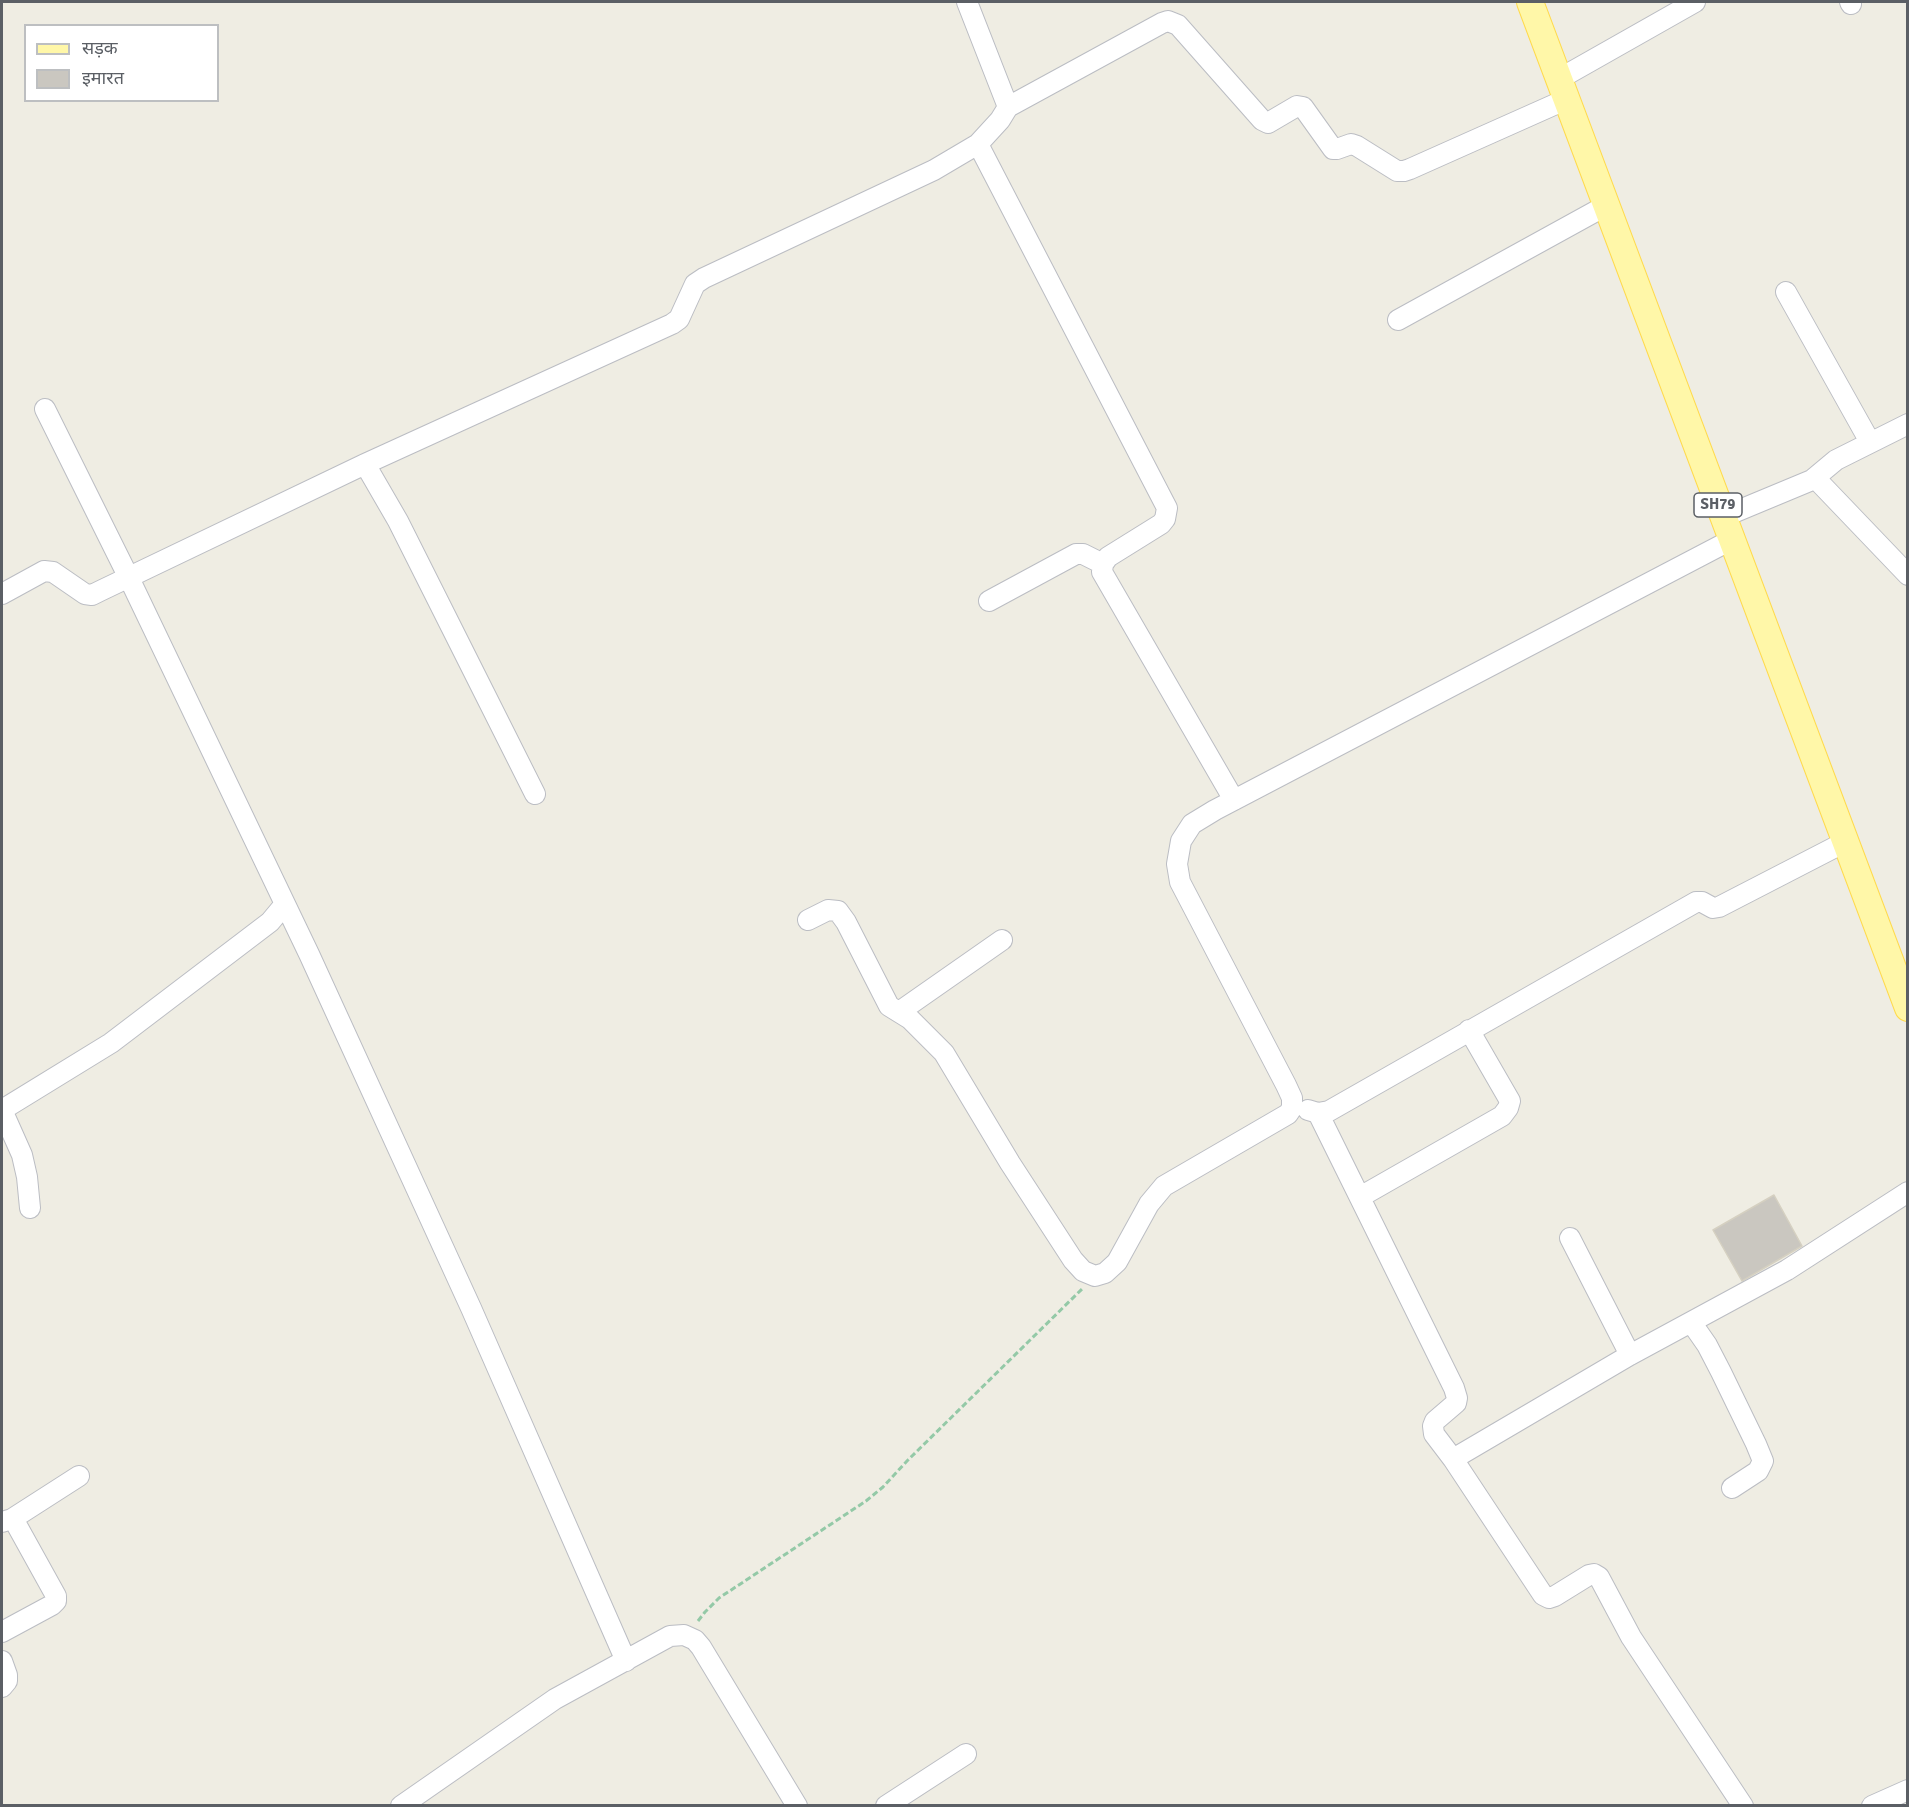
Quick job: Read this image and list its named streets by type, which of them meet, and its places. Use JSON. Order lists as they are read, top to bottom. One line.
{"streets":{"main road":["SH79"]},"legend":["सड़क","इमारत"]}
